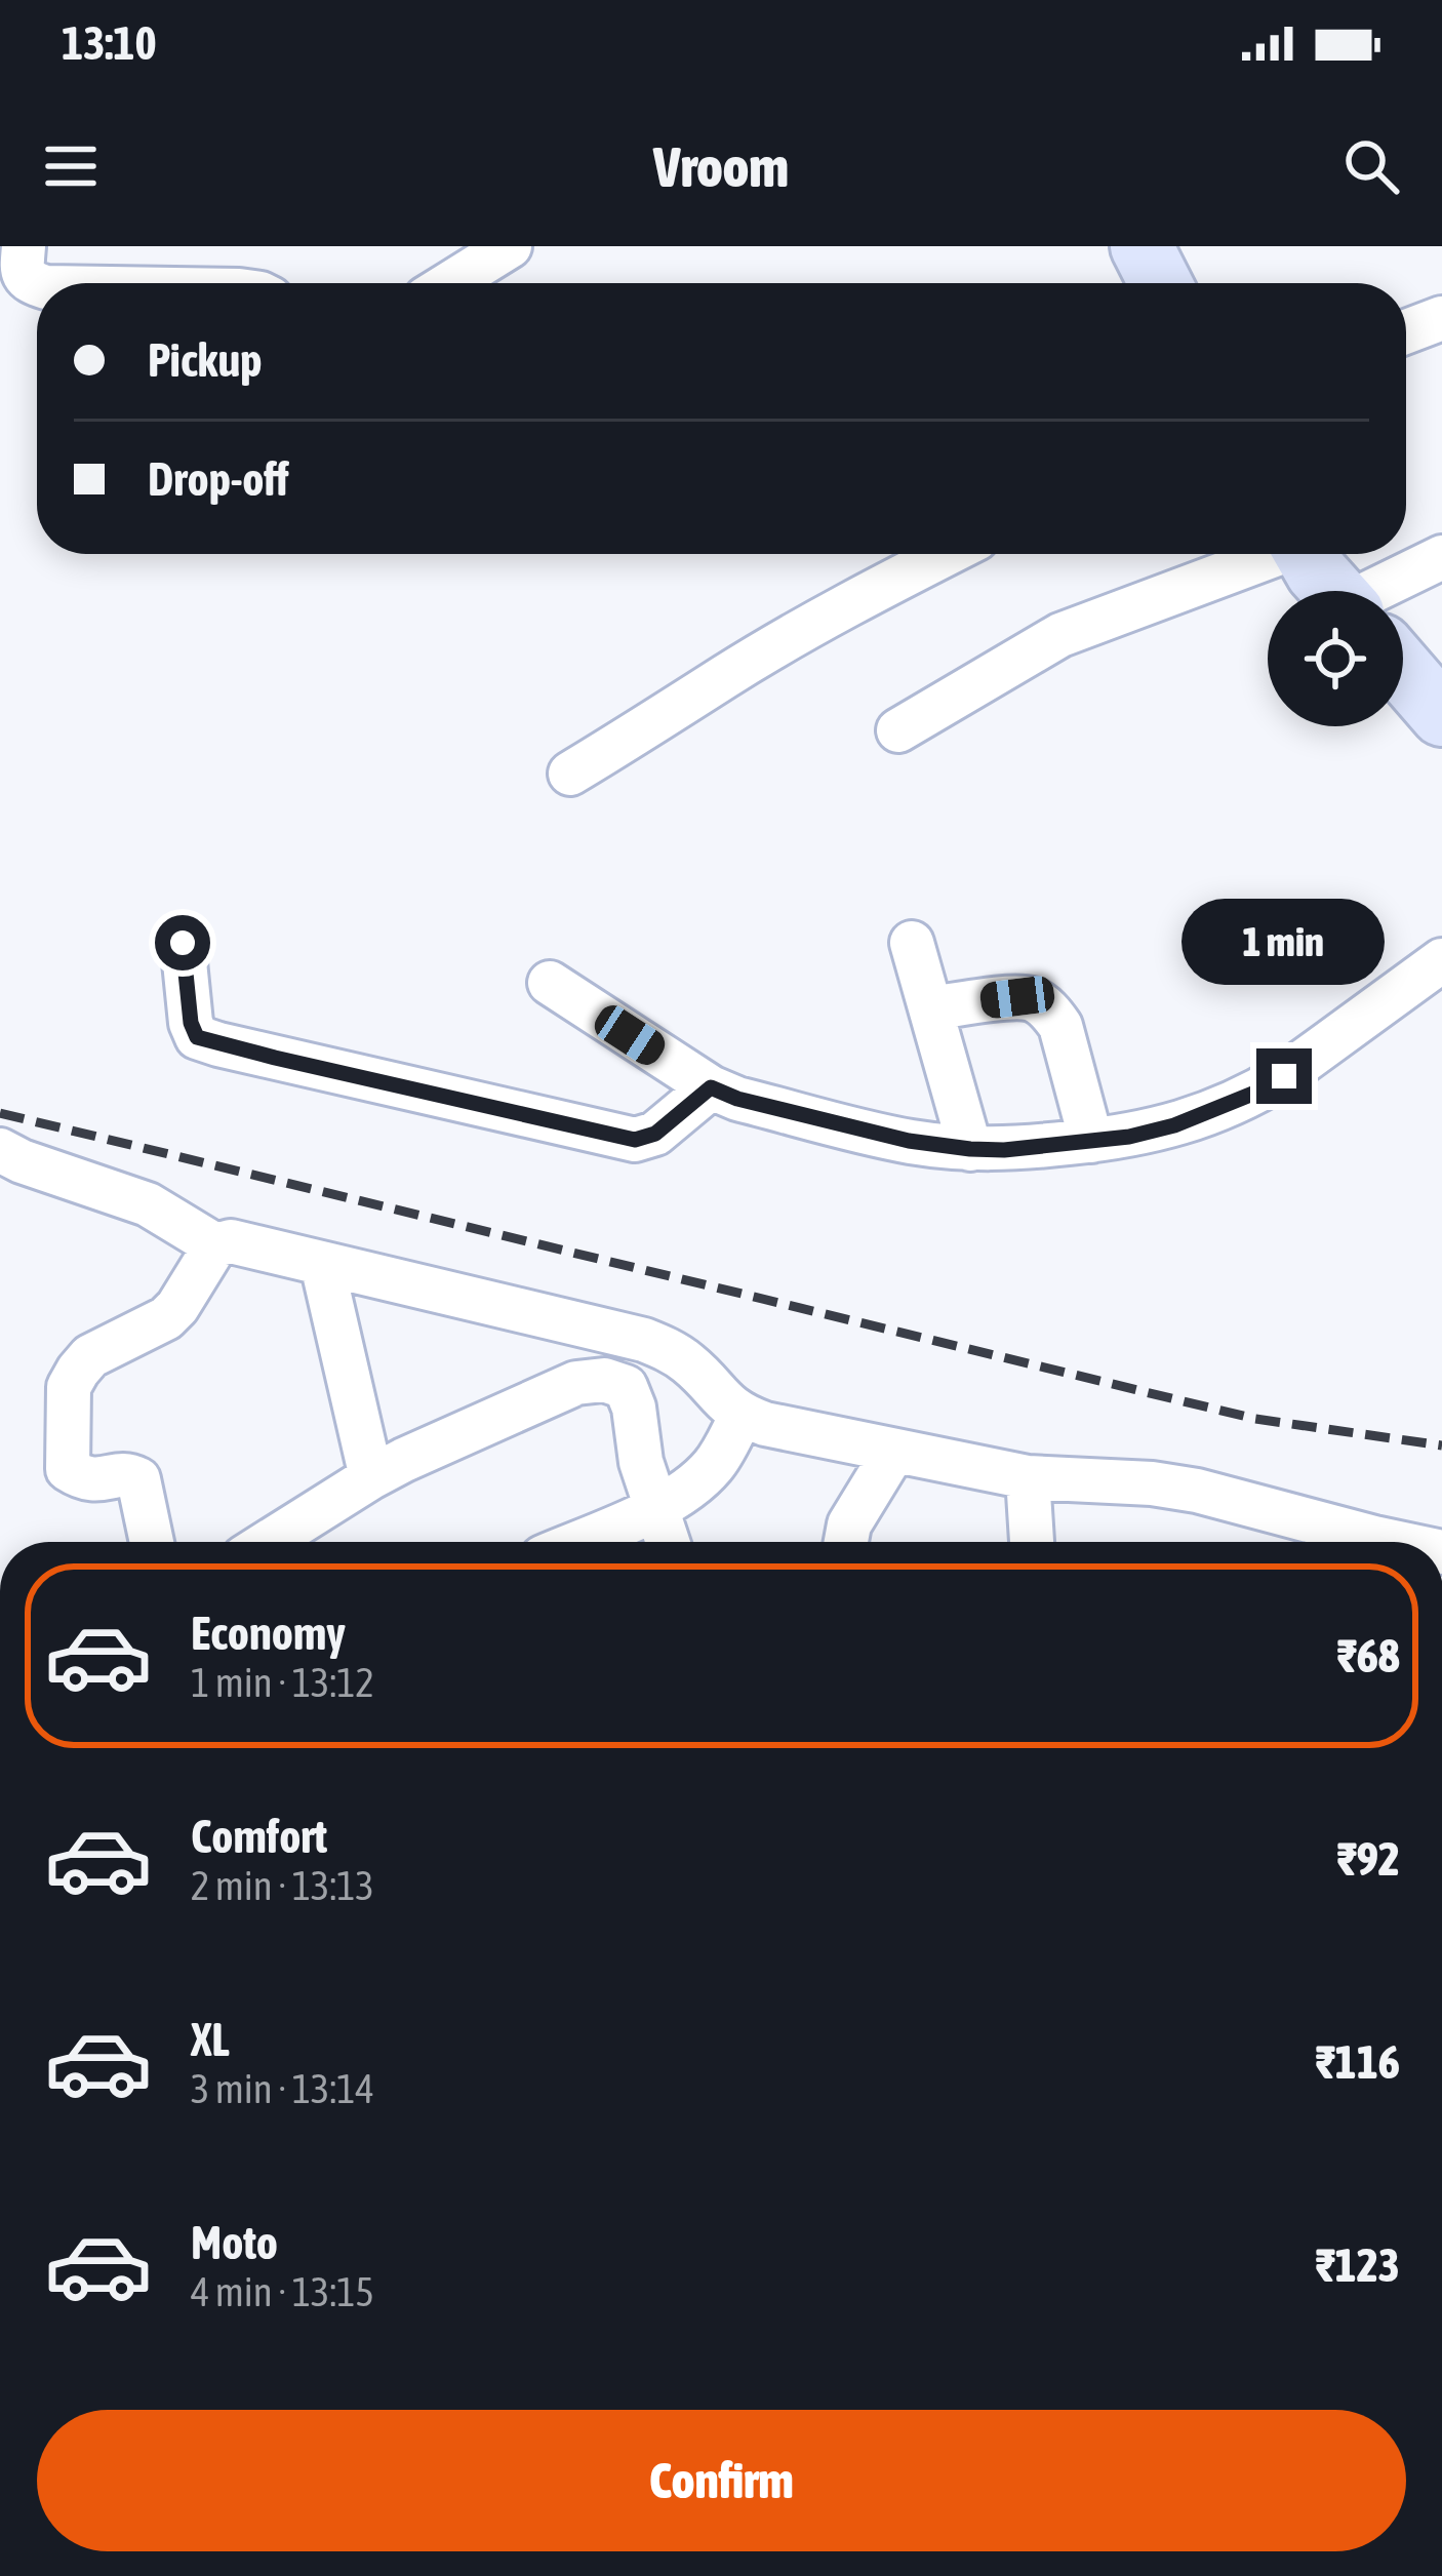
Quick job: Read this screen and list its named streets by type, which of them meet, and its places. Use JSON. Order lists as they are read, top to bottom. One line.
{"page":{"status":"13:10","header":"Vroom","banner":["Pickup","Drop-off"],"bubble":"1 min","list":[{"name":"Economy","note":"1 min · 13:12","value":"₹68"},{"name":"Comfort","note":"2 min · 13:13","value":"₹92"},{"name":"XL","note":"3 min · 13:14","value":"₹116"},{"name":"Moto","note":"4 min · 13:15","value":"₹123"}],"buttons":"Confirm"}}
